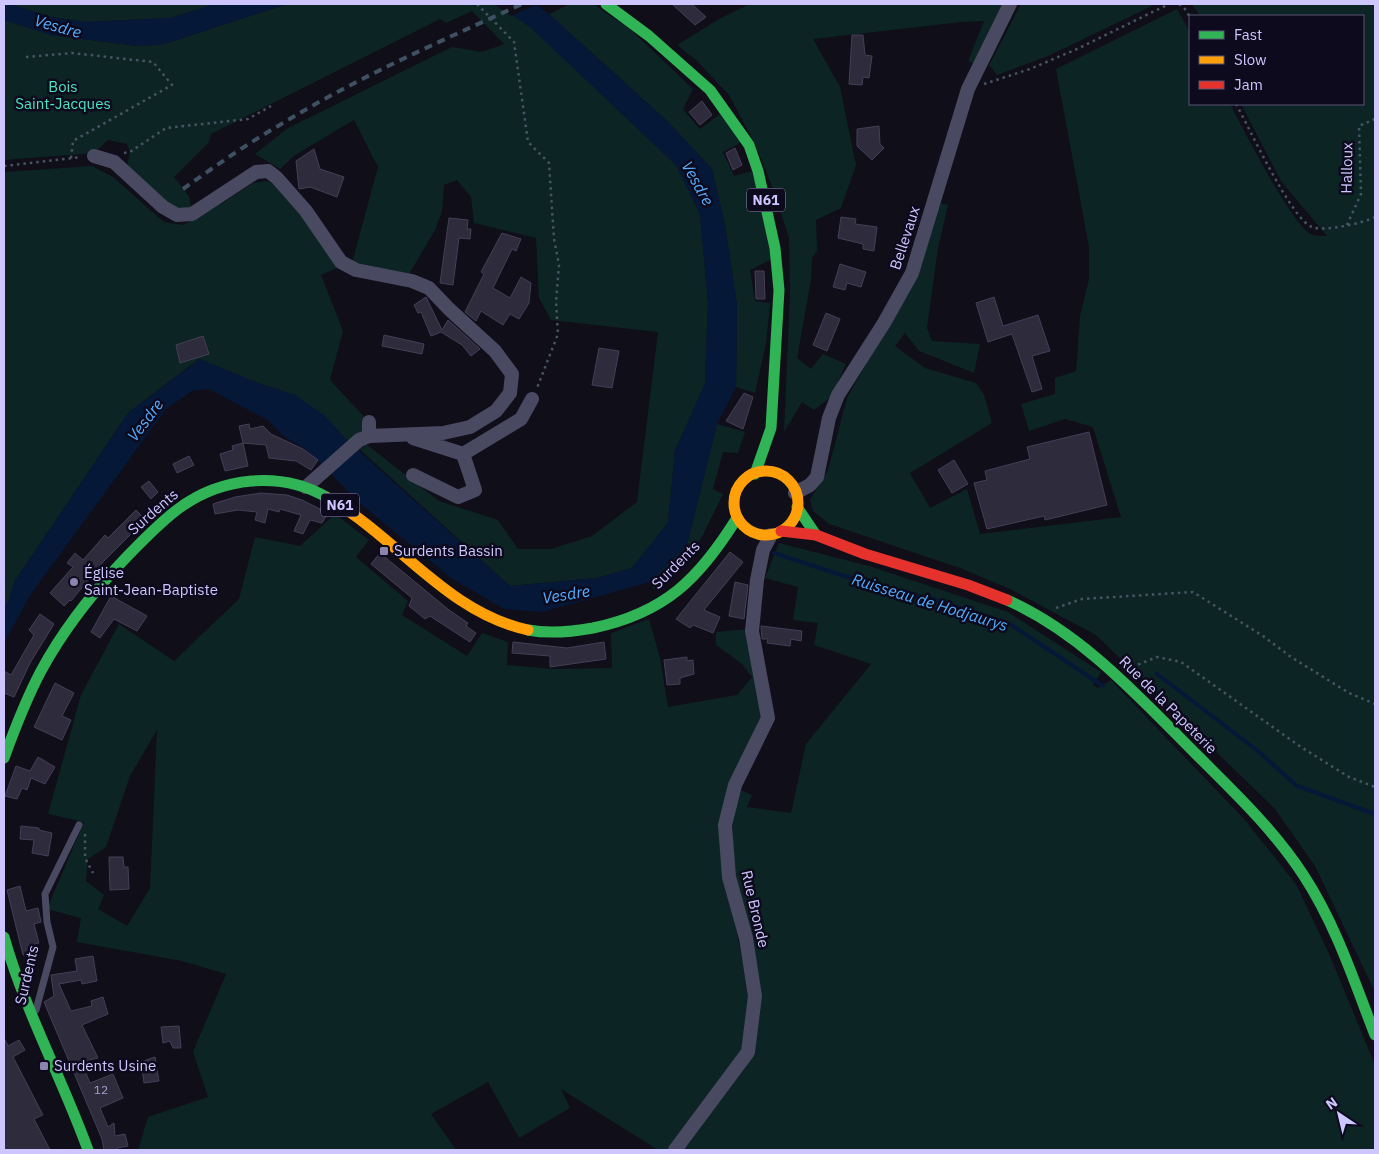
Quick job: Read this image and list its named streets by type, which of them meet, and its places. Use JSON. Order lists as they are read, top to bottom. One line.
{"streets":{"main road":["N61","Surdents","Rue de la Papeterie"],"street":["Bellevaux","Rue Bronde"],"path":["Halloux"]},"crossings":[["N61","Bellevaux"],["N61","Surdents"],["N61","Rue de la Papeterie"],["N61","Rue Bronde"],["Bellevaux","Surdents"],["Bellevaux","Rue de la Papeterie"],["Bellevaux","Rue Bronde"],["Surdents","Rue de la Papeterie"],["Surdents","Rue Bronde"],["Rue de la Papeterie","Rue Bronde"]],"water":["Vesdre","Ruisseau de Hodjaurys"],"parks":["Bois Saint-Jacques"],"places":{"transit":["Surdents Bassin","Surdents Usine"],"other":["Église Saint-Jean-Baptiste"]},"house_numbers":["12"],"legend":["Fast","Slow","Jam"],"north":"top left"}
